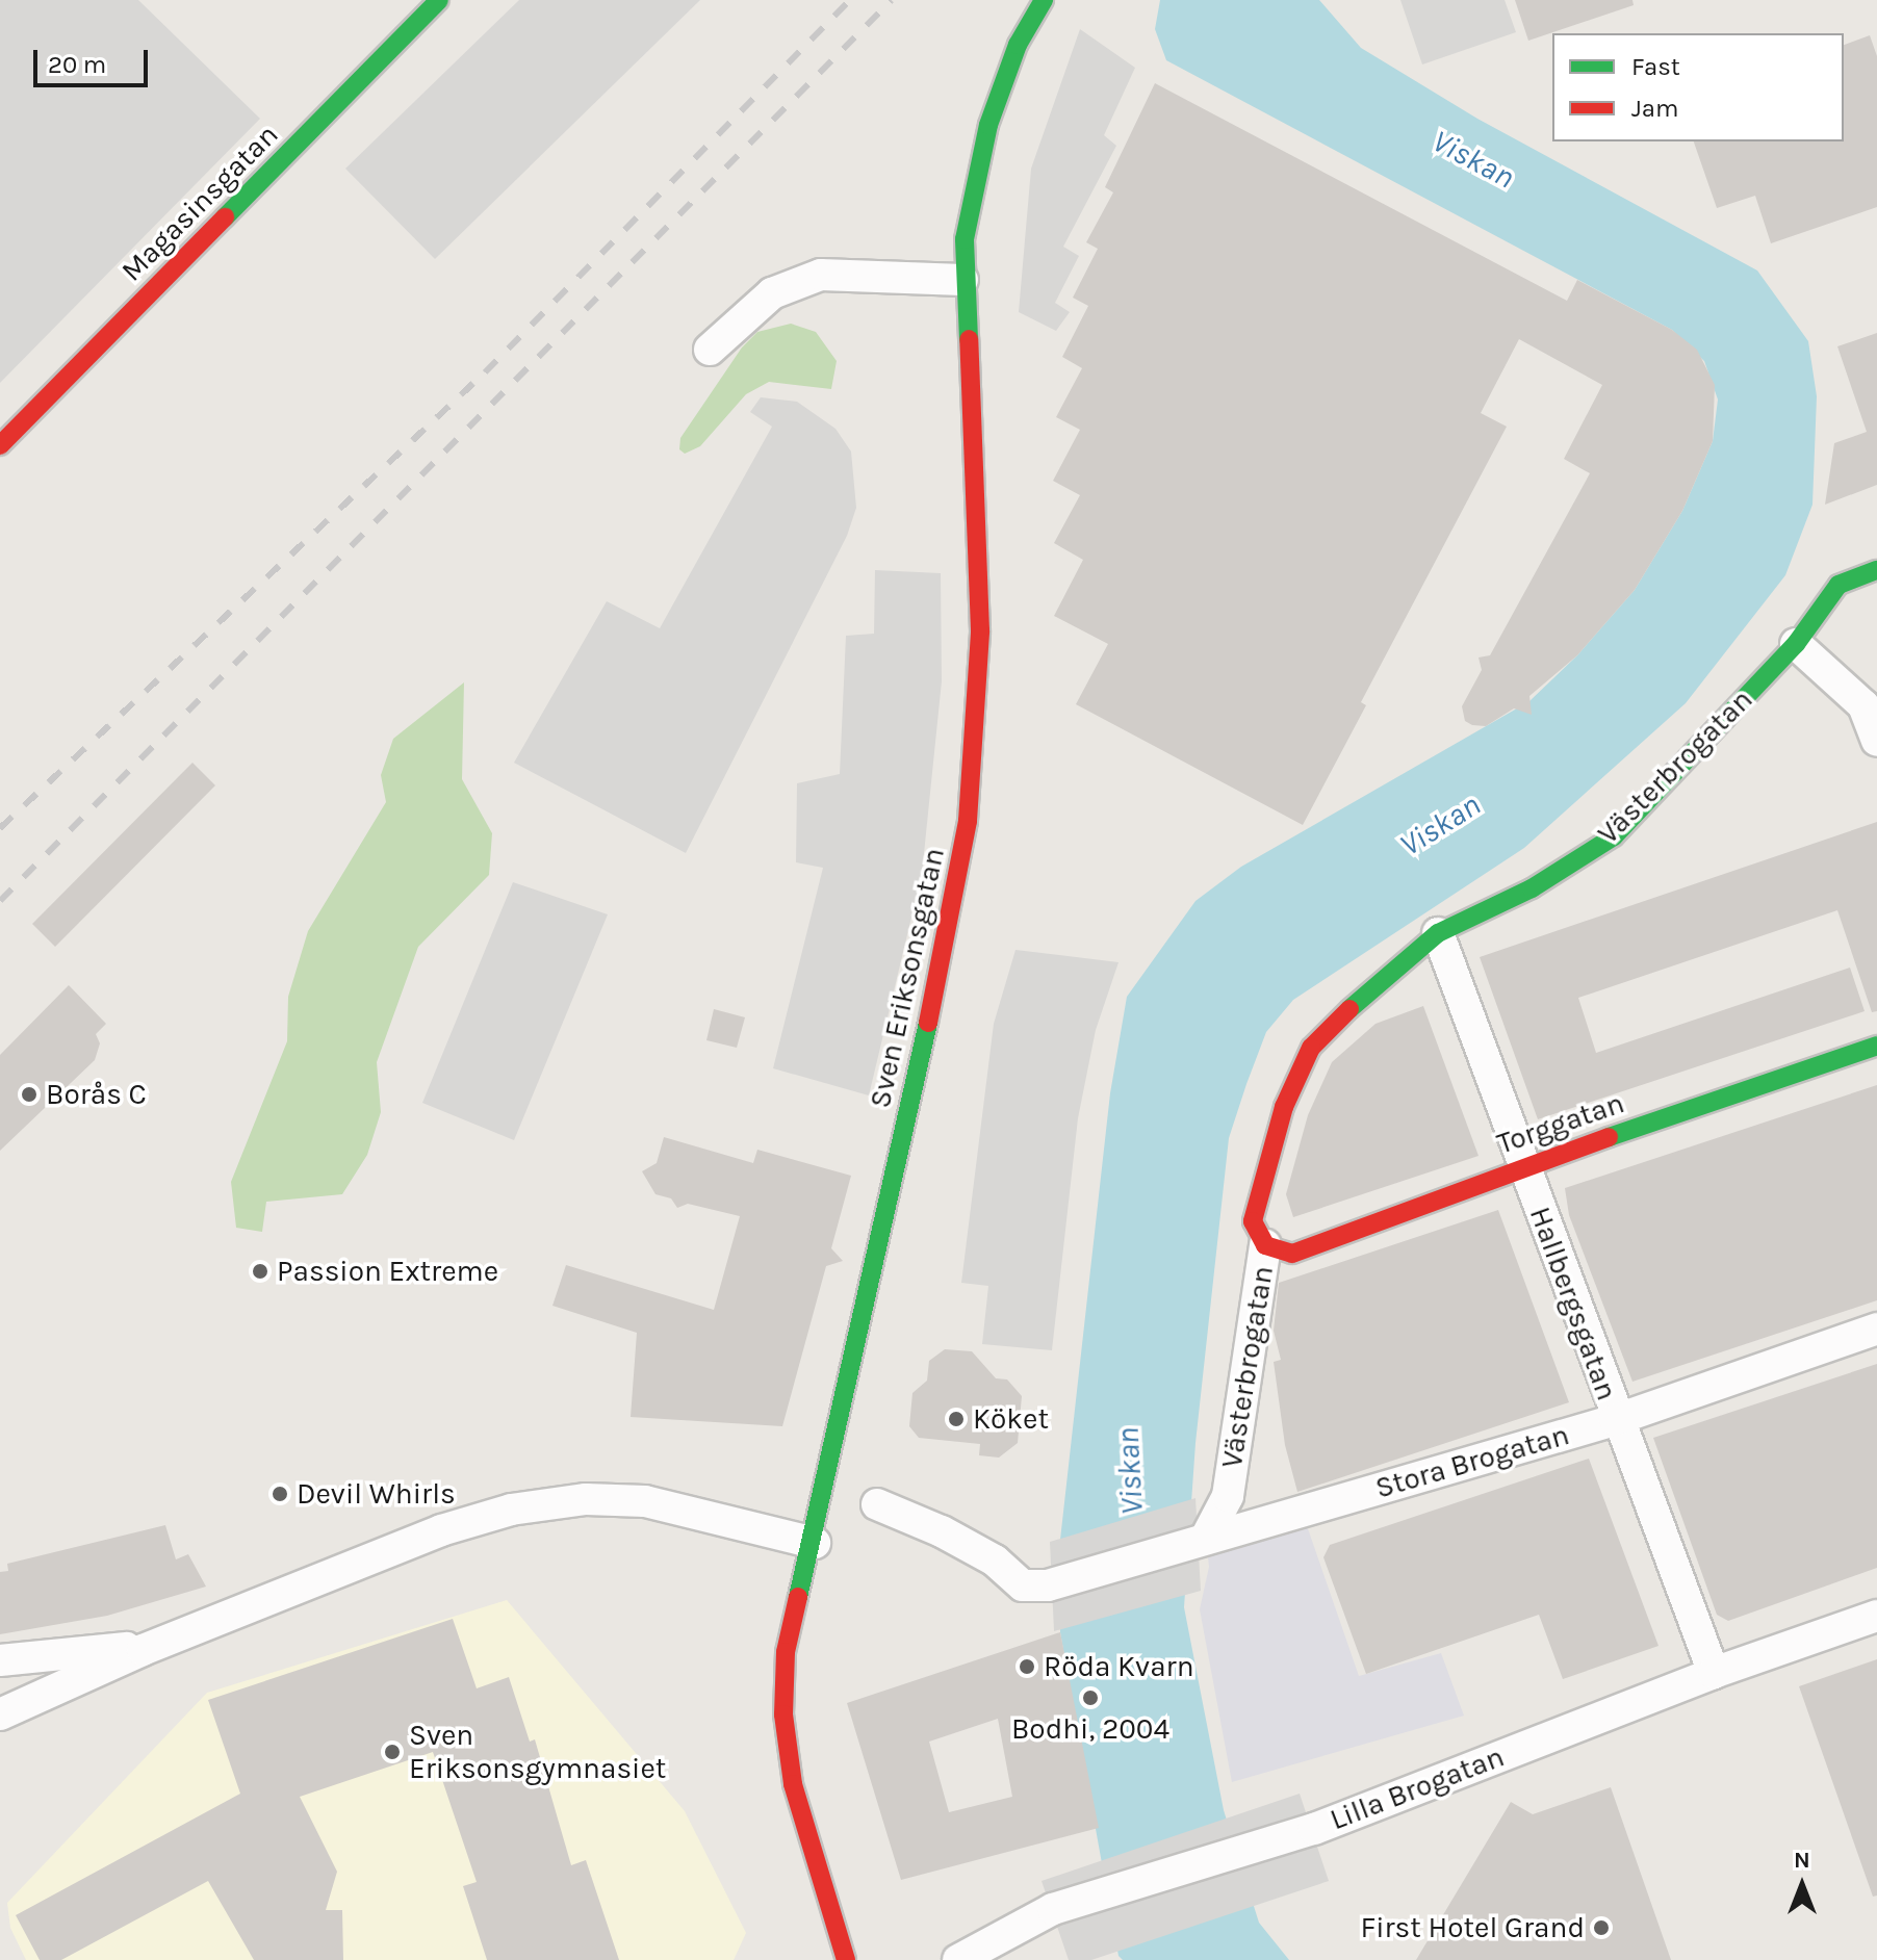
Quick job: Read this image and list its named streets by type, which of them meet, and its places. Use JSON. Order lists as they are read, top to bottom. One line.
{"streets":{"street":["Magasinsgatan","Västerbrogatan","Sven Eriksonsgatan","Torggatan","Hallbergsgatan","Stora Brogatan","Lilla Brogatan"]},"crossings":[["Västerbrogatan","Torggatan"],["Västerbrogatan","Hallbergsgatan"],["Västerbrogatan","Stora Brogatan"],["Torggatan","Hallbergsgatan"],["Hallbergsgatan","Stora Brogatan"],["Hallbergsgatan","Lilla Brogatan"]],"water":["Viskan"],"places":["Borås C","Passion Extreme","Köket","Devil Whirls","Röda Kvarn","Bodhi, 2004","Sven Eriksonsgymnasiet","First Hotel Grand"],"legend":["Fast","Jam"],"scale_bar":"20 m","north":"top"}
